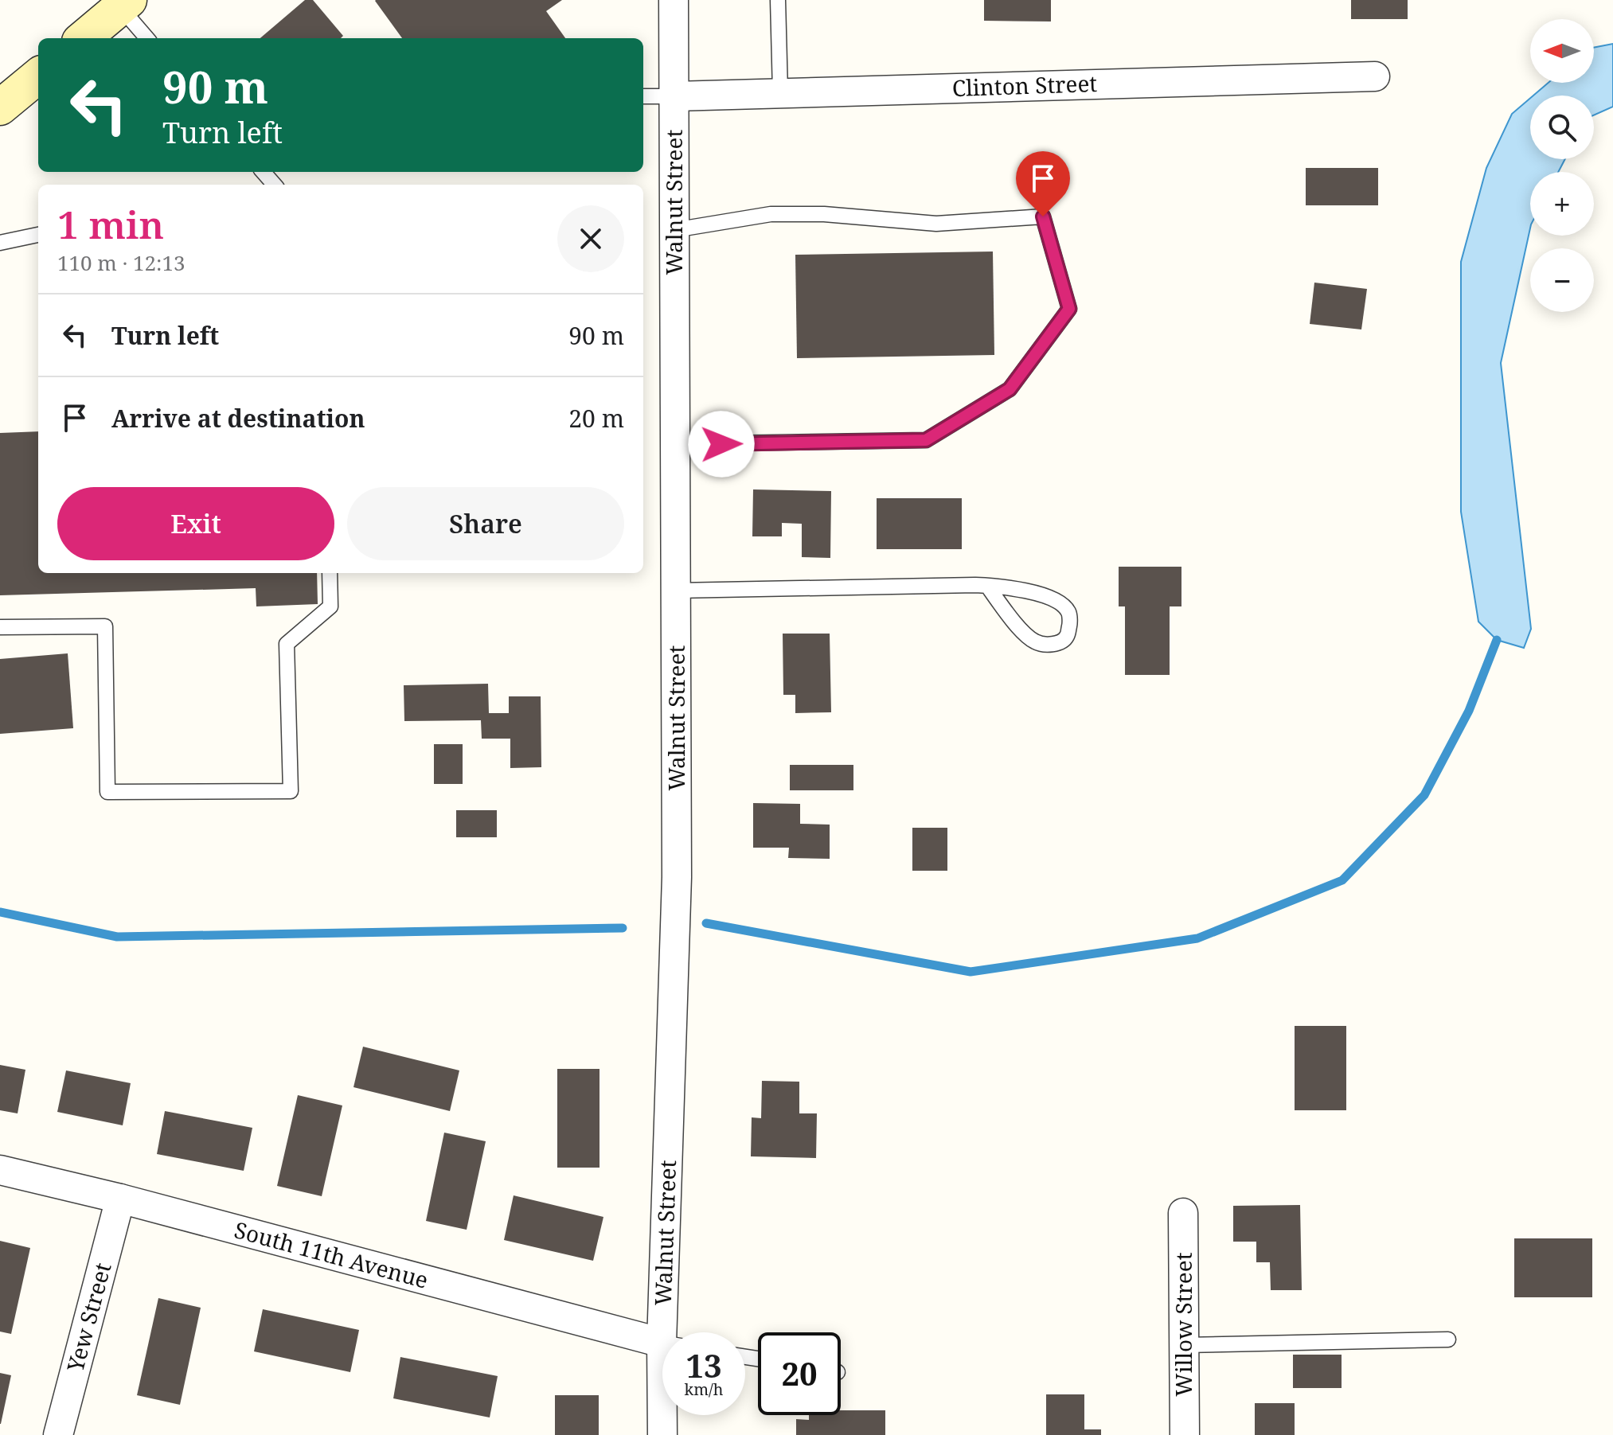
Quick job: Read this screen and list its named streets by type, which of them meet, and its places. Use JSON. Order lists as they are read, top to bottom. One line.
{"streets":{"street":["Clinton Street","Walnut Street","South 11th Avenue","Yew Street","Willow Street"]},"crossings":[["Clinton Street","Walnut Street"],["South 11th Avenue","Yew Street"]],"north":"left","page":{"map_buttons":["+","−"],"turn":["90 m","Turn left"],"heading":["1 min","110 m · 12:13"],"list":[{"name":"Turn left","value":"90 m"},{"name":"Arrive at destination","value":"20 m"}],"buttons":["Exit","Share"],"speed":"13 km/h","limit":"20"}}
